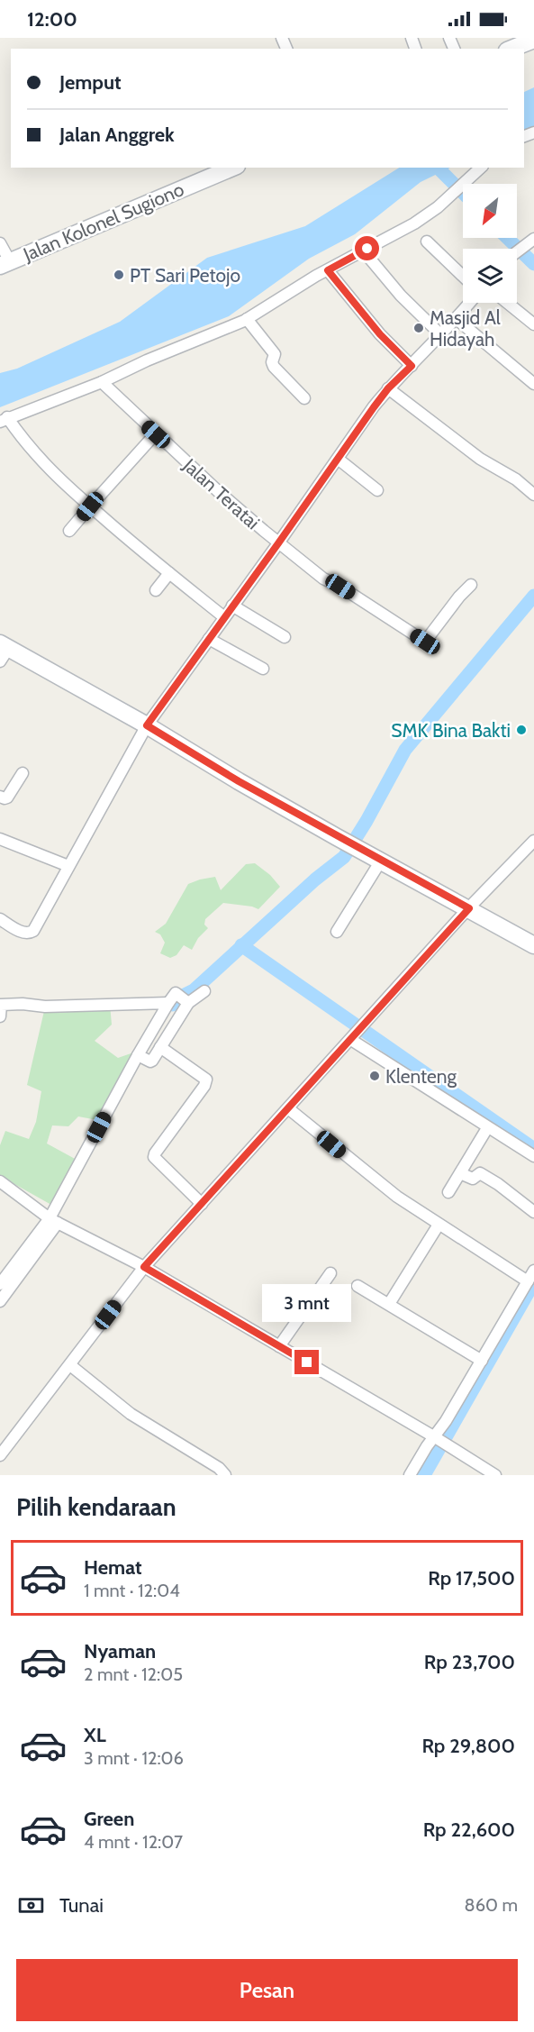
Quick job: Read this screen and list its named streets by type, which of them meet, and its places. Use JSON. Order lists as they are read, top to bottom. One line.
{"streets":{"street":["Jalan Kolonel Sugiono","Jalan Teratai"]},"places":["PT Sari Petojo","Masjid Al Hidayah","SMK Bina Bakti","Klenteng"],"north":"bottom left","page":{"status":"12:00","banner":["Jemput","Jalan Anggrek"],"bubble":"3 mnt","heading":"Pilih kendaraan","list":[{"name":"Hemat","note":"1 mnt · 12:04","value":"Rp 17,500"},{"name":"Nyaman","note":"2 mnt · 12:05","value":"Rp 23,700"},{"name":"XL","note":"3 mnt · 12:06","value":"Rp 29,800"},{"name":"Green","note":"4 mnt · 12:07","value":"Rp 22,600"}],"pay":["Tunai","860 m"],"buttons":"Pesan"}}
